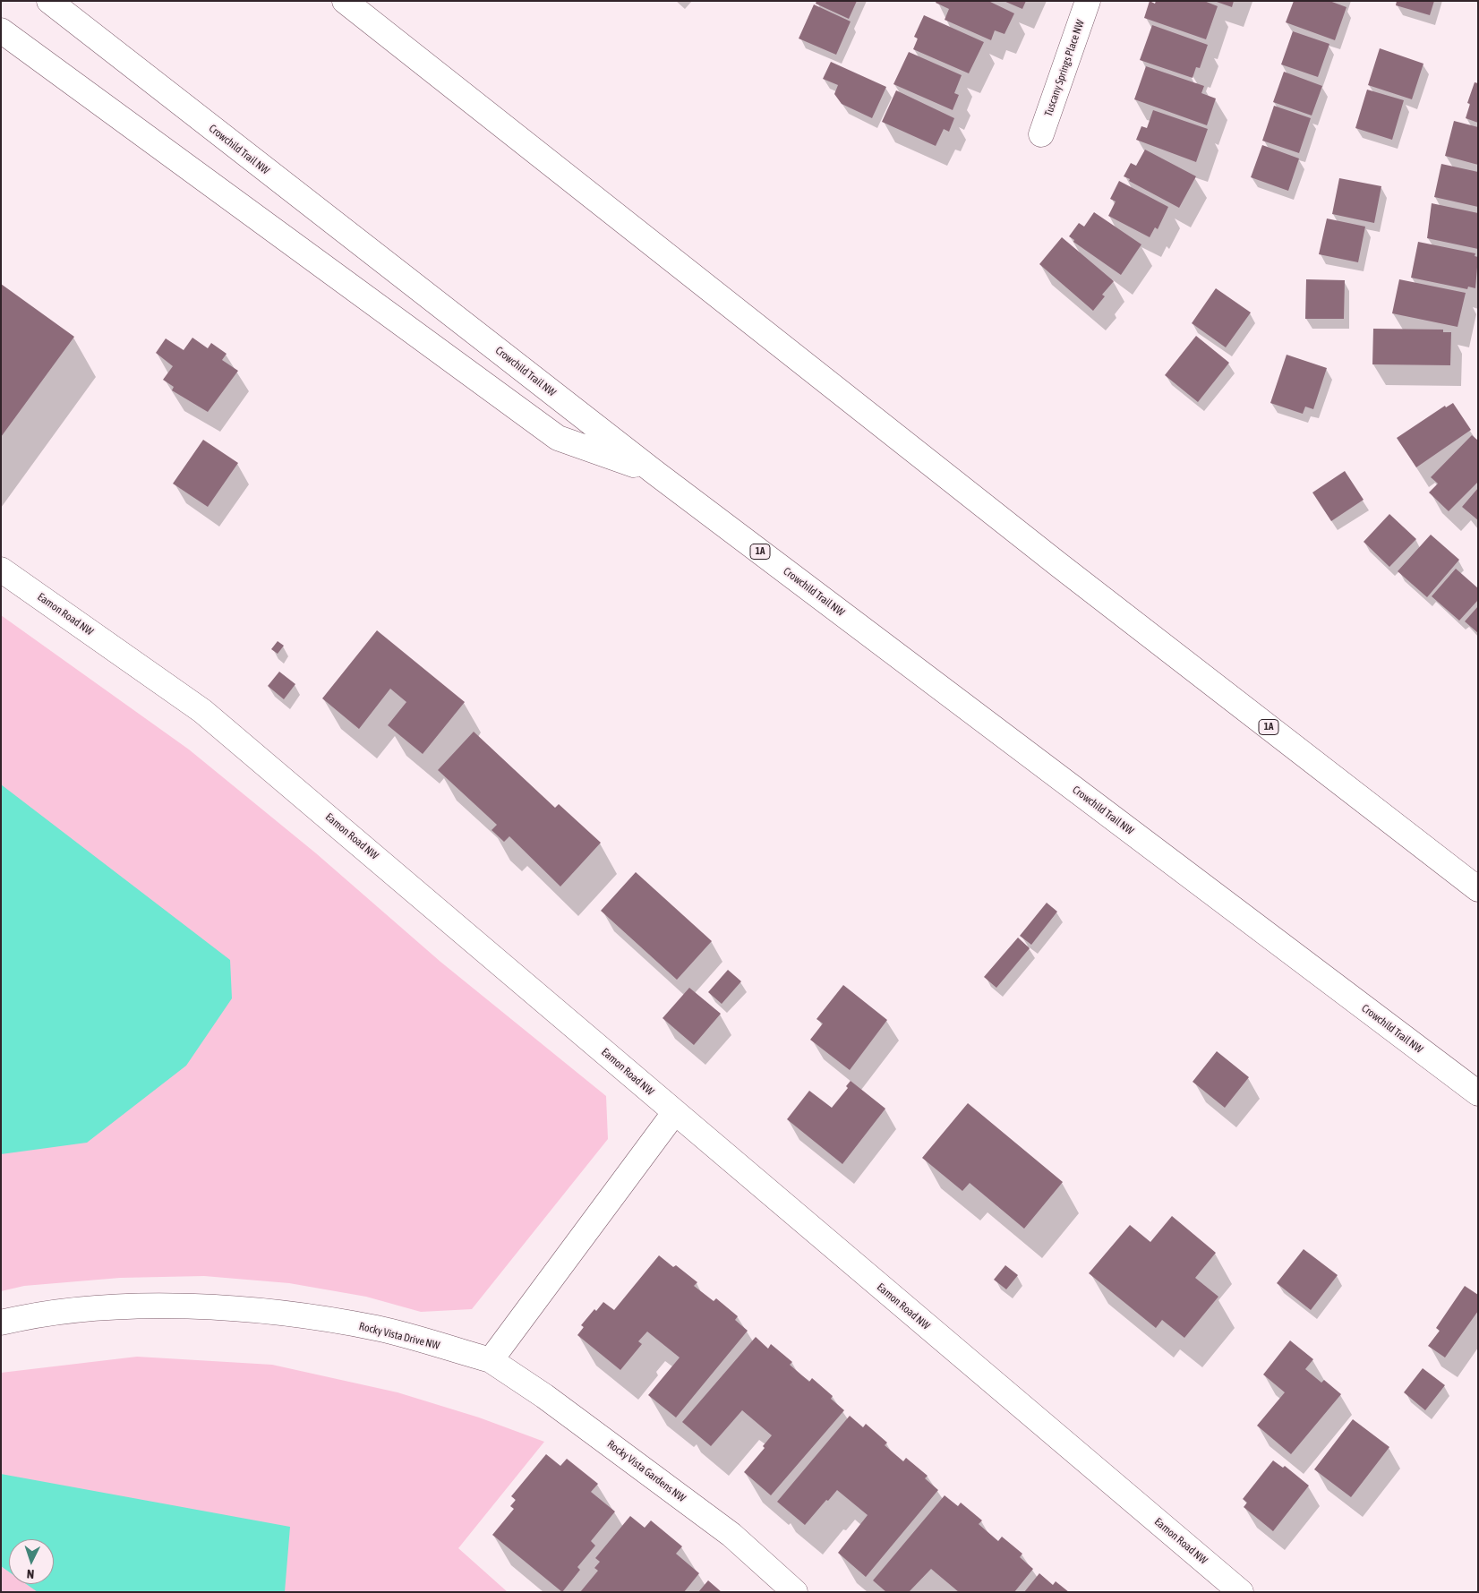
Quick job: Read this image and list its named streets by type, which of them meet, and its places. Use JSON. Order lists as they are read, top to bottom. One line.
{"streets":{"main road":["Tuscany Springs Place NW","Crowchild Trail NW","1A","Eamon Road NW","Rocky Vista Drive NW","Rocky Vista Gardens NW"]},"crossings":[["Rocky Vista Drive NW","Rocky Vista Gardens NW"]],"north":"bottom"}
